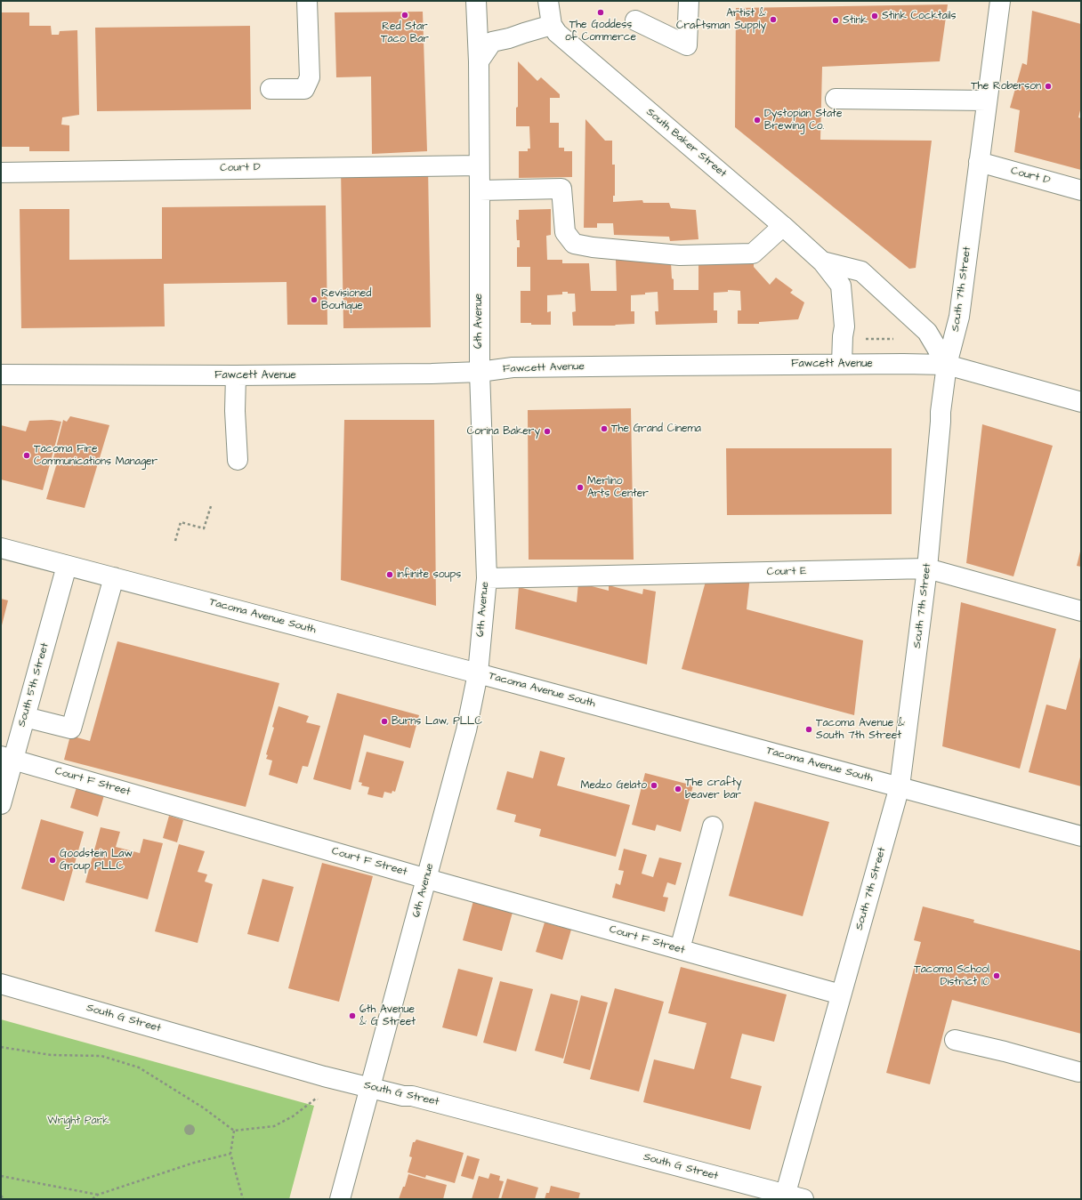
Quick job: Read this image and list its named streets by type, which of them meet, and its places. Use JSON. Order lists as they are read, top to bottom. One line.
{"streets":{"street":["South Baker Street","Court D","South 7th Street","6th Avenue","Fawcett Avenue","Court E","Tacoma Avenue South","South 5th Street","Court F Street","South G Street"]},"crossings":[["South Baker Street","South 7th Street"],["South Baker Street","Fawcett Avenue"],["Court D","South 7th Street"],["Court D","6th Avenue"],["South 7th Street","Fawcett Avenue"],["South 7th Street","Court E"],["South 7th Street","Tacoma Avenue South"],["South 7th Street","Court F Street"],["South 7th Street","South G Street"],["6th Avenue","Fawcett Avenue"],["6th Avenue","Court E"],["6th Avenue","Tacoma Avenue South"],["6th Avenue","Court F Street"],["6th Avenue","South G Street"],["Tacoma Avenue South","South 5th Street"],["South 5th Street","Court F Street"]],"parks":["Wright Park"],"places":["The Goddess of Commerce","Red Star Taco Bar","Stink Cocktails","Artist & Craftsman Supply","Stink","The Roberson","Dystopian State Brewing Co.","Revisioned Boutique","The Grand Cinema","Corina Bakery","Tacoma Fire Communications Manager","Merlino Arts Center","infinite soups","Burns Law, PLLC","Tacoma Avenue & South 7th Street","Medzo Gelato","The crafty beaver bar","Goodstein Law Group PLLC","Tacoma School District 10","6th Avenue & G Street"]}
